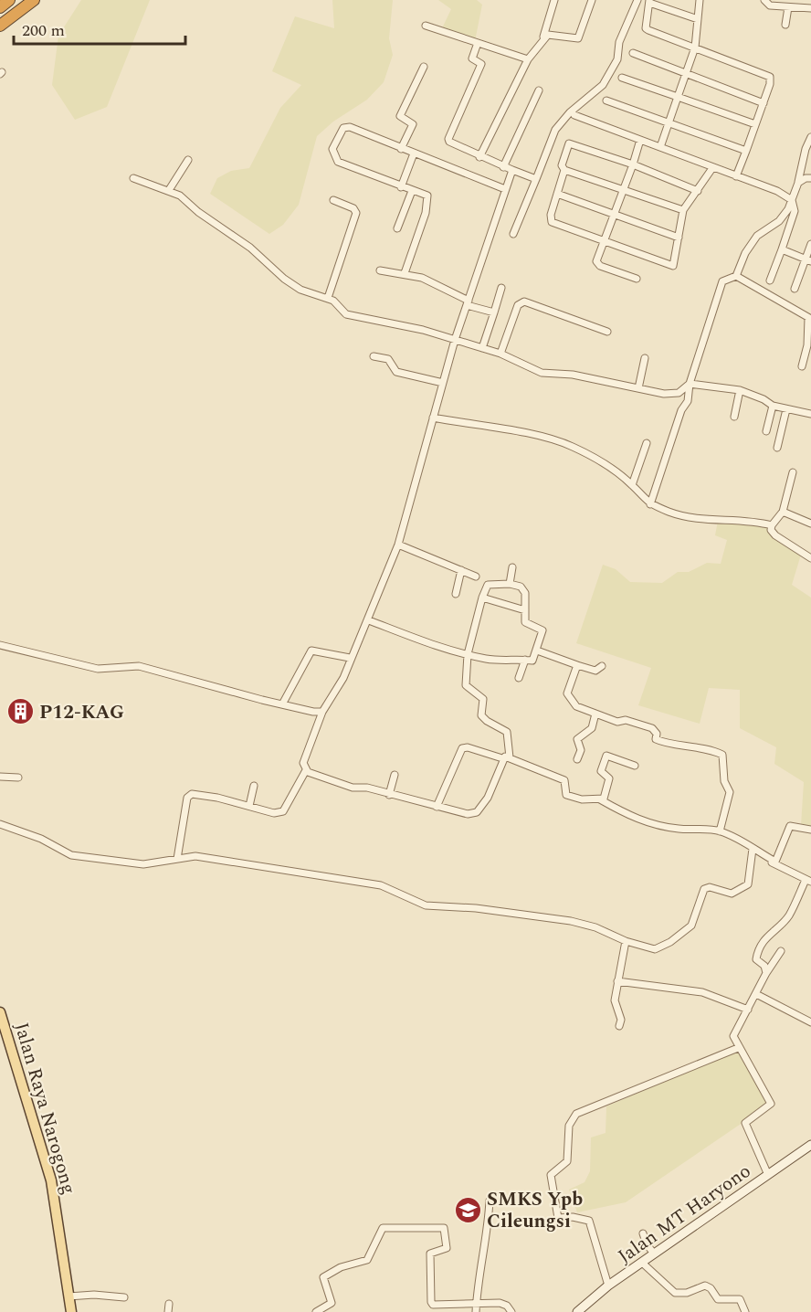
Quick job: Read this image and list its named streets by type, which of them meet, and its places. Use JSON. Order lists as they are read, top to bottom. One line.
{"streets":{"main road":["Jalan Raya Narogong","Jalan MT Haryono"]},"places":{"building":["P12-KAG"],"school or university":["SMKS Ypb Cileungsi"]},"scale_bar":"200 m"}
